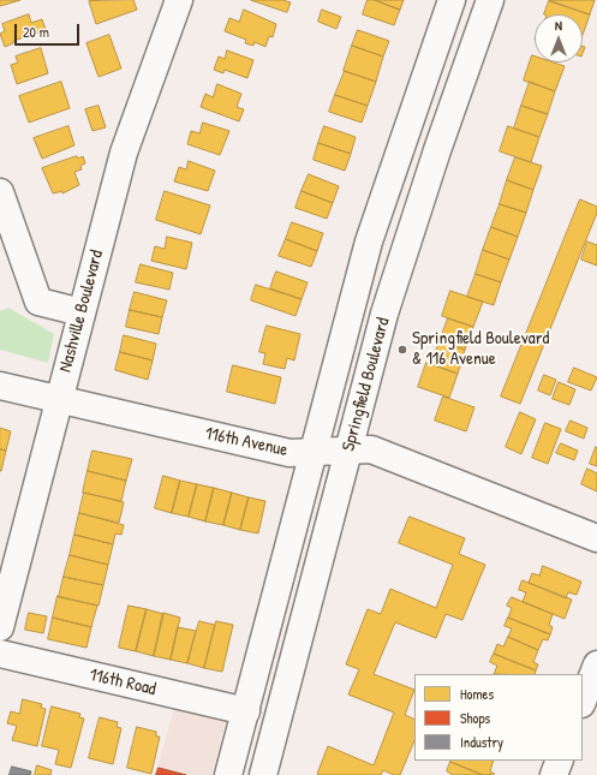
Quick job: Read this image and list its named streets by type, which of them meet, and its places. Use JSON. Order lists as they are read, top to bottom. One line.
{"streets":{"street":["Nashville Boulevard","Springfield Boulevard","116th Avenue","116th Road"]},"crossings":[["Nashville Boulevard","116th Avenue"],["Springfield Boulevard","116th Avenue"],["Springfield Boulevard","116th Road"]],"places":["Springfield Boulevard & 116 Avenue"],"legend":["Homes","Shops","Industry"],"scale_bar":"20 m","north":"top"}
